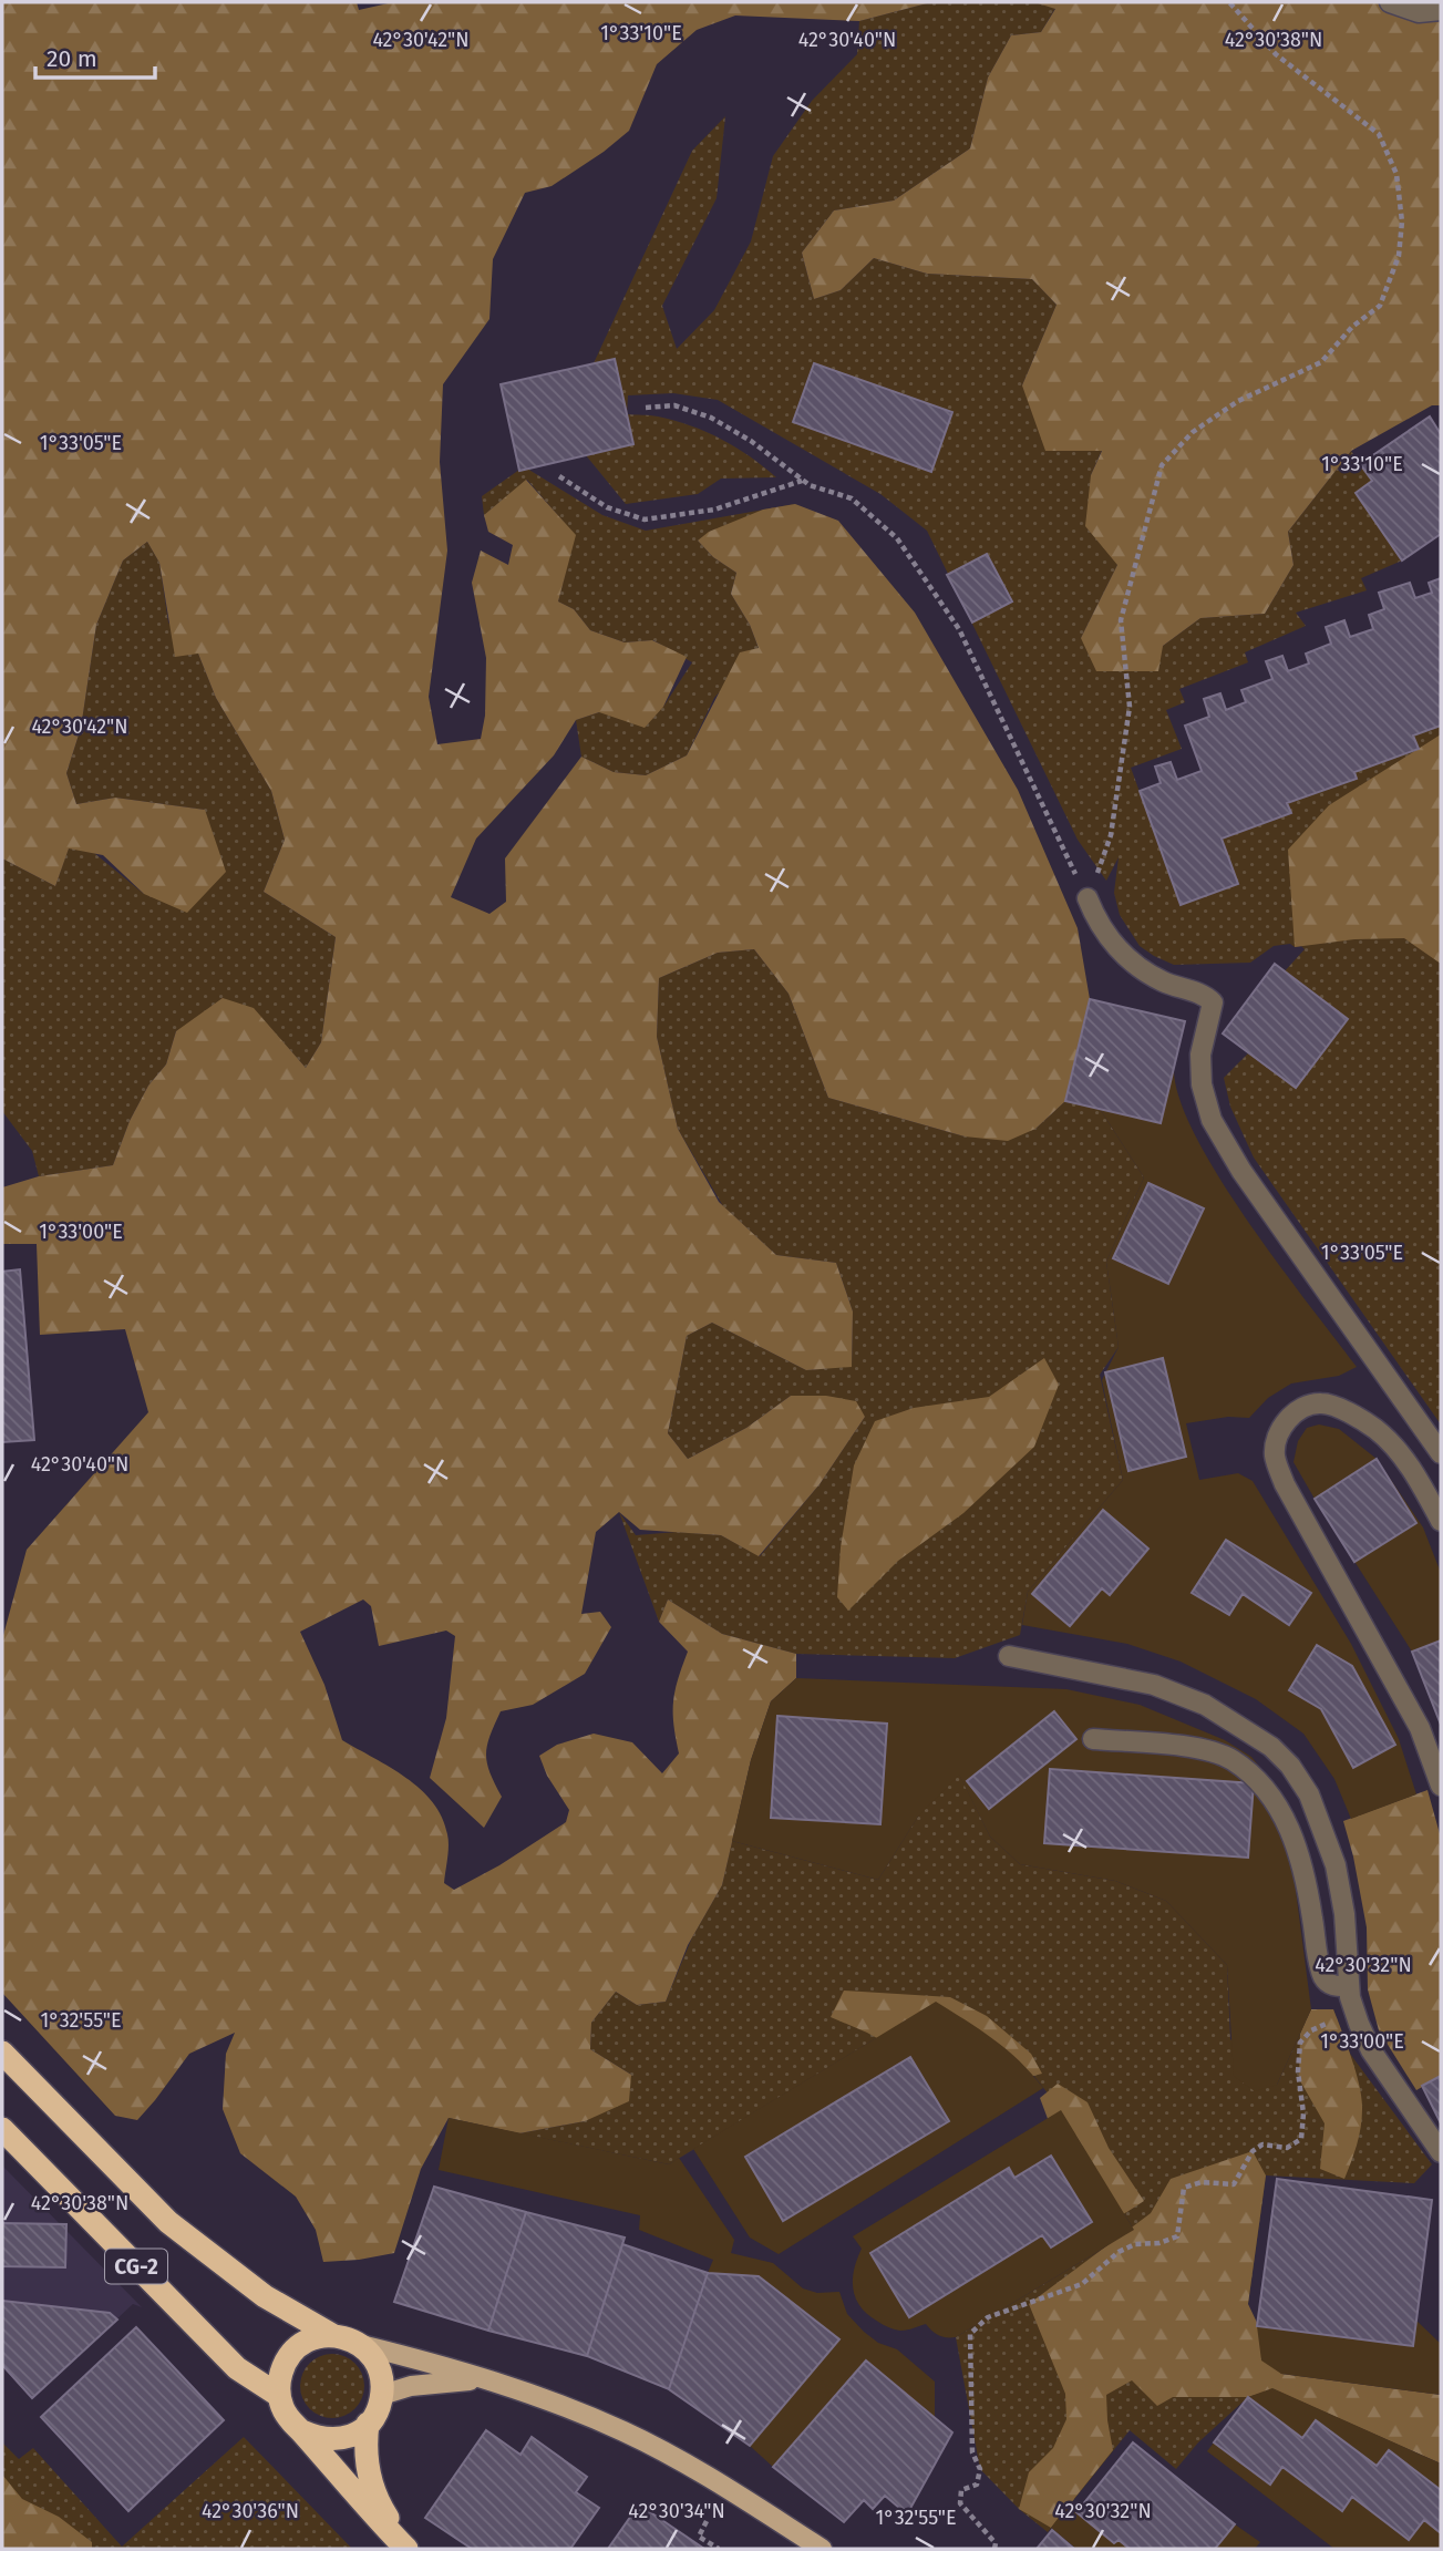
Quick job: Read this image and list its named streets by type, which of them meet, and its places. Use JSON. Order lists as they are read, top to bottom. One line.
{"streets":{"highway":["CG-2"]},"scale_bar":"20 m","coordinates":["1°33'10\"E","42°30'42\"N","42°30'40\"N","42°30'38\"N","1°33'05\"E","1°33'00\"E","42°30'32\"N","1°32'55\"E","42°30'36\"N","42°30'34\"N"]}
